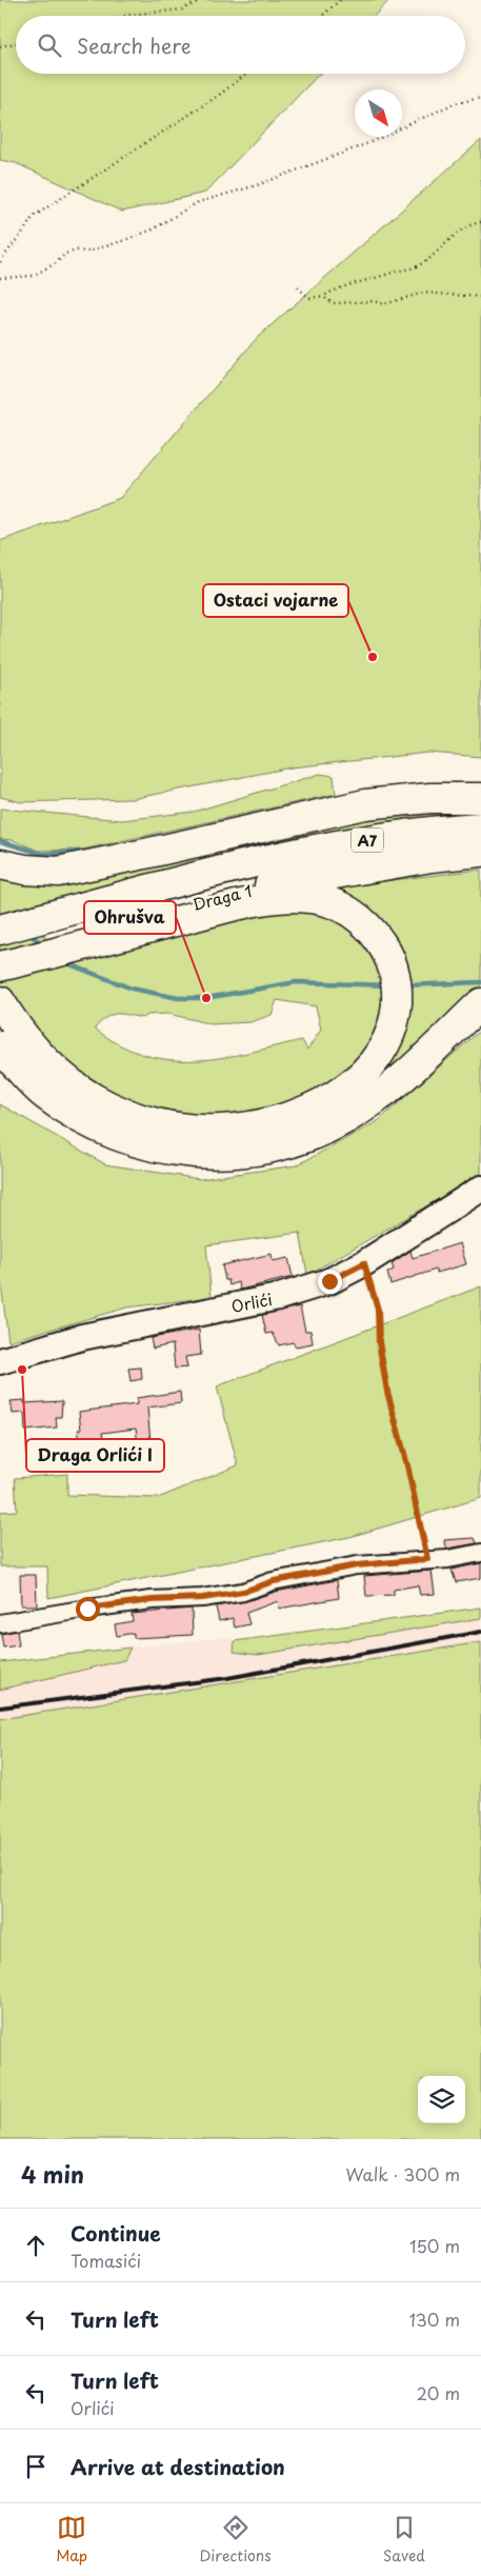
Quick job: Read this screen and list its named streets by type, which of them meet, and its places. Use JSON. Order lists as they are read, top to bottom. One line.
{"streets":{"highway":["A7","Draga 1"],"street":["Orlići"]},"crossings":[["A7","Draga 1"]],"places":["Ostaci vojarne","Ohrušva","Draga Orlići I"],"north":"bottom right","page":{"search":"Search here","heading":["4 min","Walk · 300 m"],"list":[["Continue","Tomasići","150 m"],["Turn left","130 m"],["Turn left","Orlići","20 m"],"Arrive at destination"],"nav":["Map","Directions","Saved"]}}
